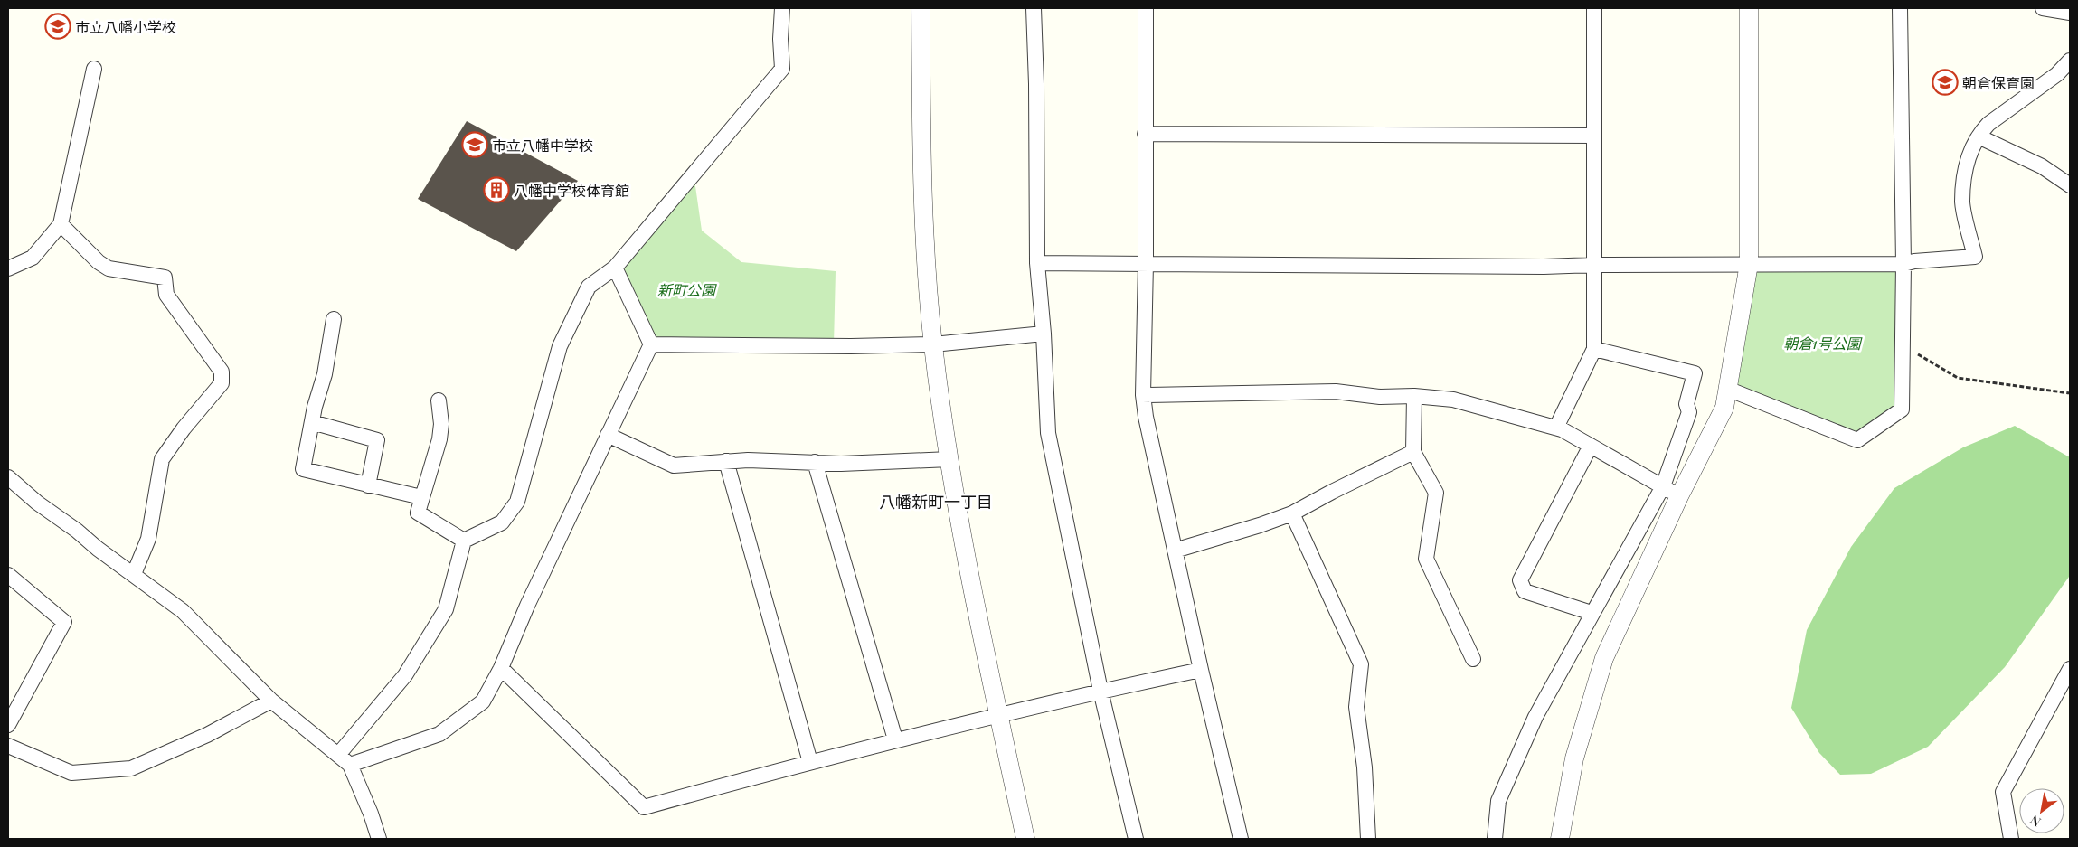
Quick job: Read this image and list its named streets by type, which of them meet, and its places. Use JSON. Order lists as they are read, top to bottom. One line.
{"districts":["八幡新町一丁目"],"parks":["新町公園","朝倉1号公園"],"places":{"school or university":["市立八幡小学校","朝倉保育園","市立八幡中学校"],"building":["八幡中学校体育館"]},"north":"bottom left"}
